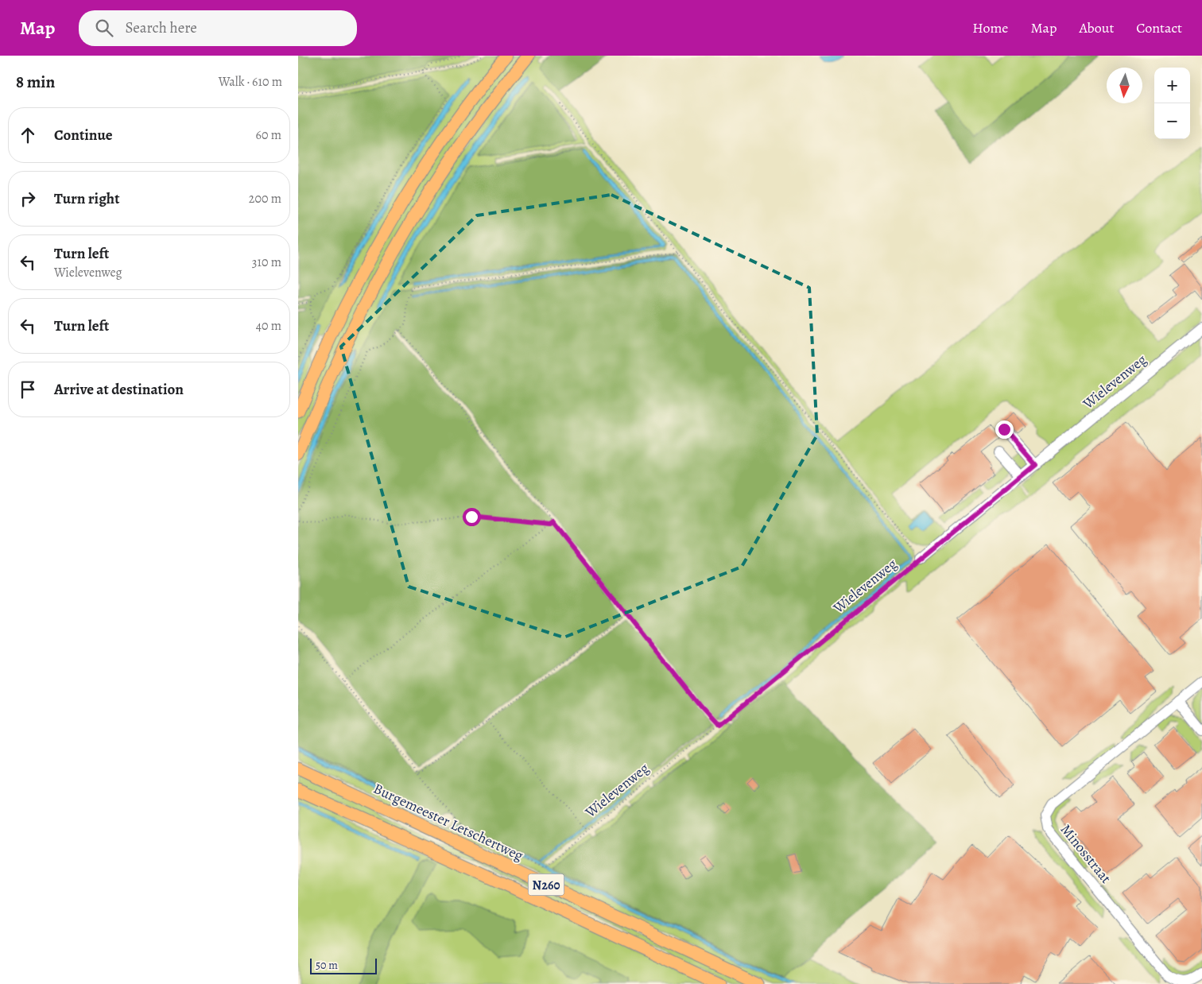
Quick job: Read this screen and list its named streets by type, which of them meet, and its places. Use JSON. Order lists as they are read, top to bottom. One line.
{"streets":{"main road":["Burgemeester Letschertweg","N260"],"street":["Wielevenweg","Minosstraat"]},"scale_bar":"50 m","north":"bottom","page":{"header":"Map","search":"Search here","nav":["Home","Map","About","Contact"],"heading":["8 min","Walk · 610 m"],"map_buttons":["+","−"],"list":[["Continue","60 m"],["Turn right","200 m"],["Turn left","Wielevenweg","310 m"],["Turn left","40 m"],"Arrive at destination"],"scale":"50 m"}}
